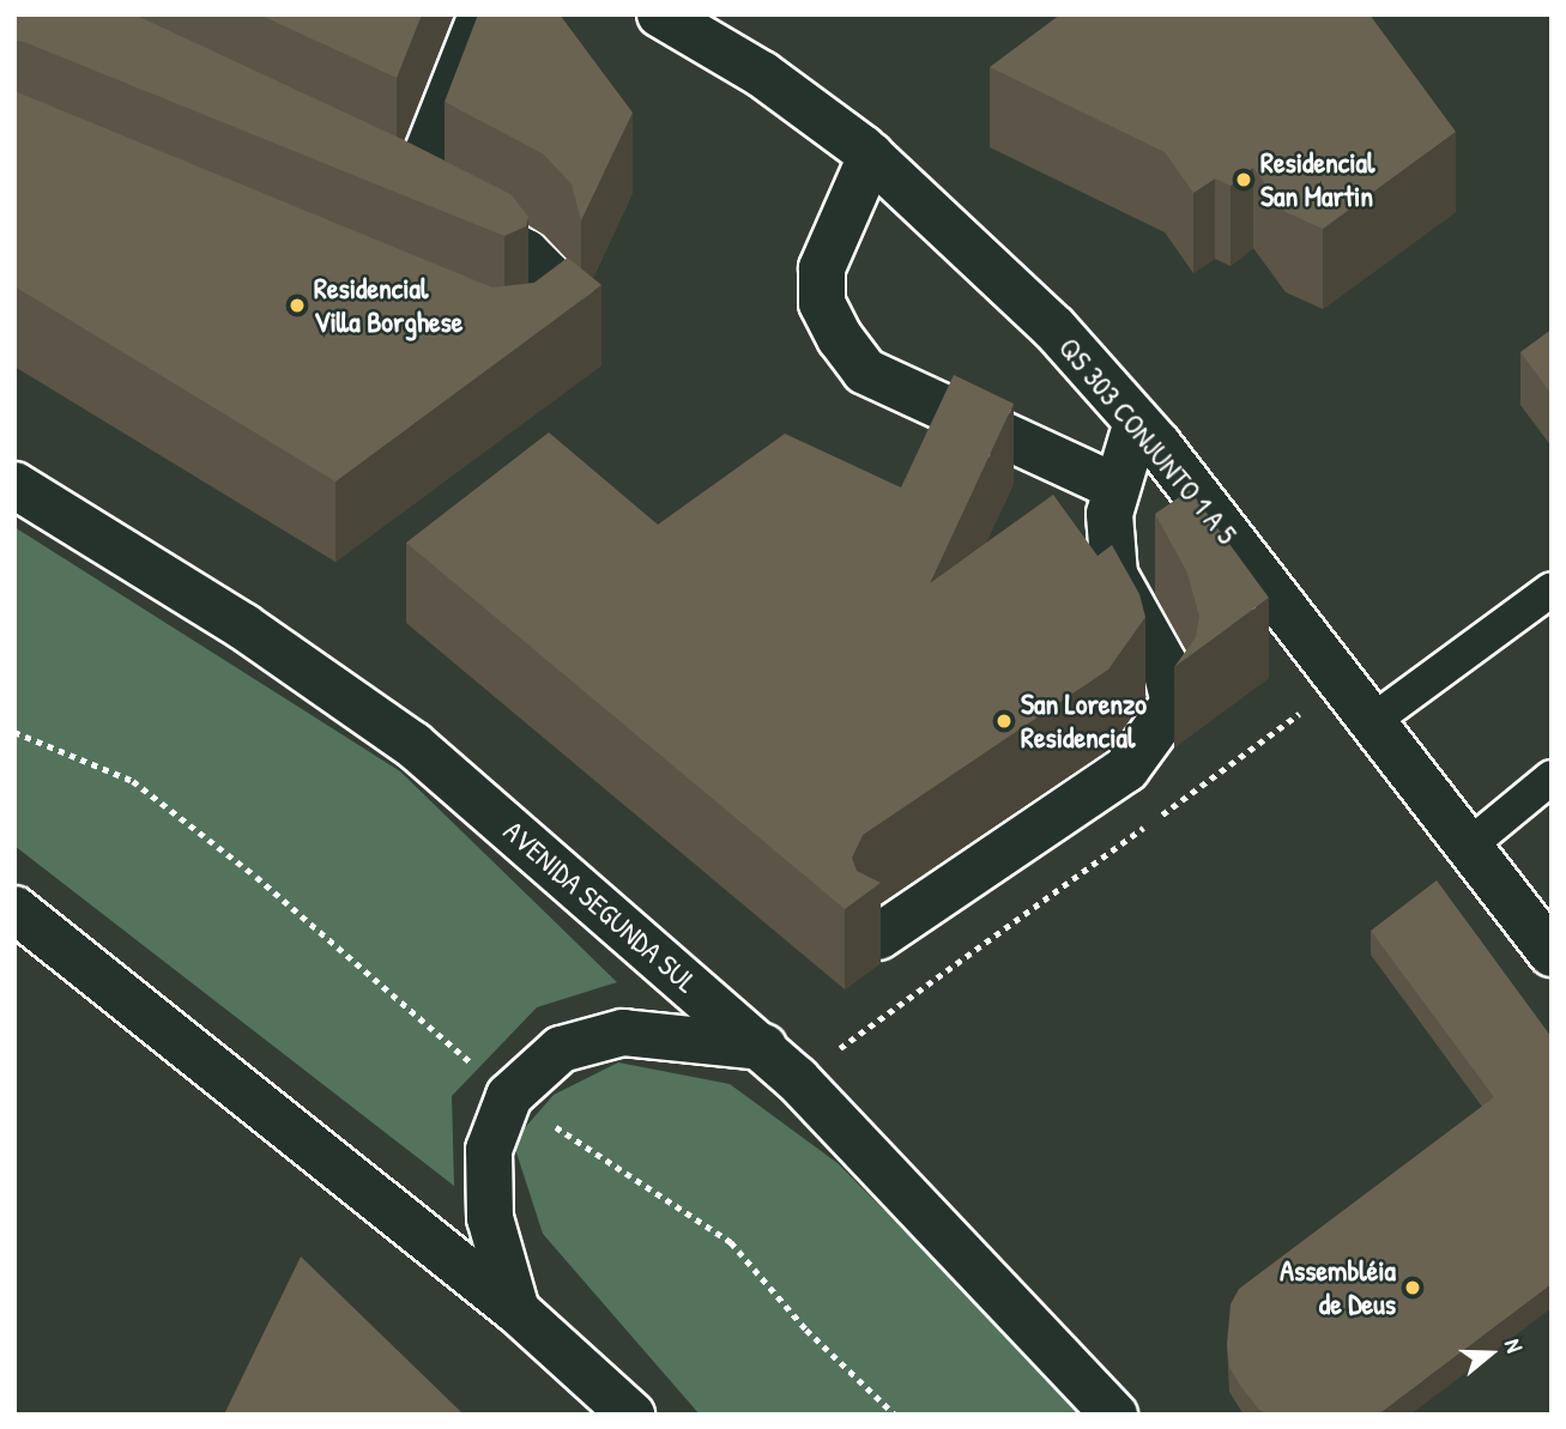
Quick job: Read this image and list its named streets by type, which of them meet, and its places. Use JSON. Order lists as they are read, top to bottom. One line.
{"streets":{"street":["QS 303 CONJUNTO 1 A 5","AVENIDA SEGUNDA SUL"]},"places":["Residencial San Martin","Residencial Villa Borghese","San Lorenzo Residencial","Assembléia de Deus"],"north":"right"}
